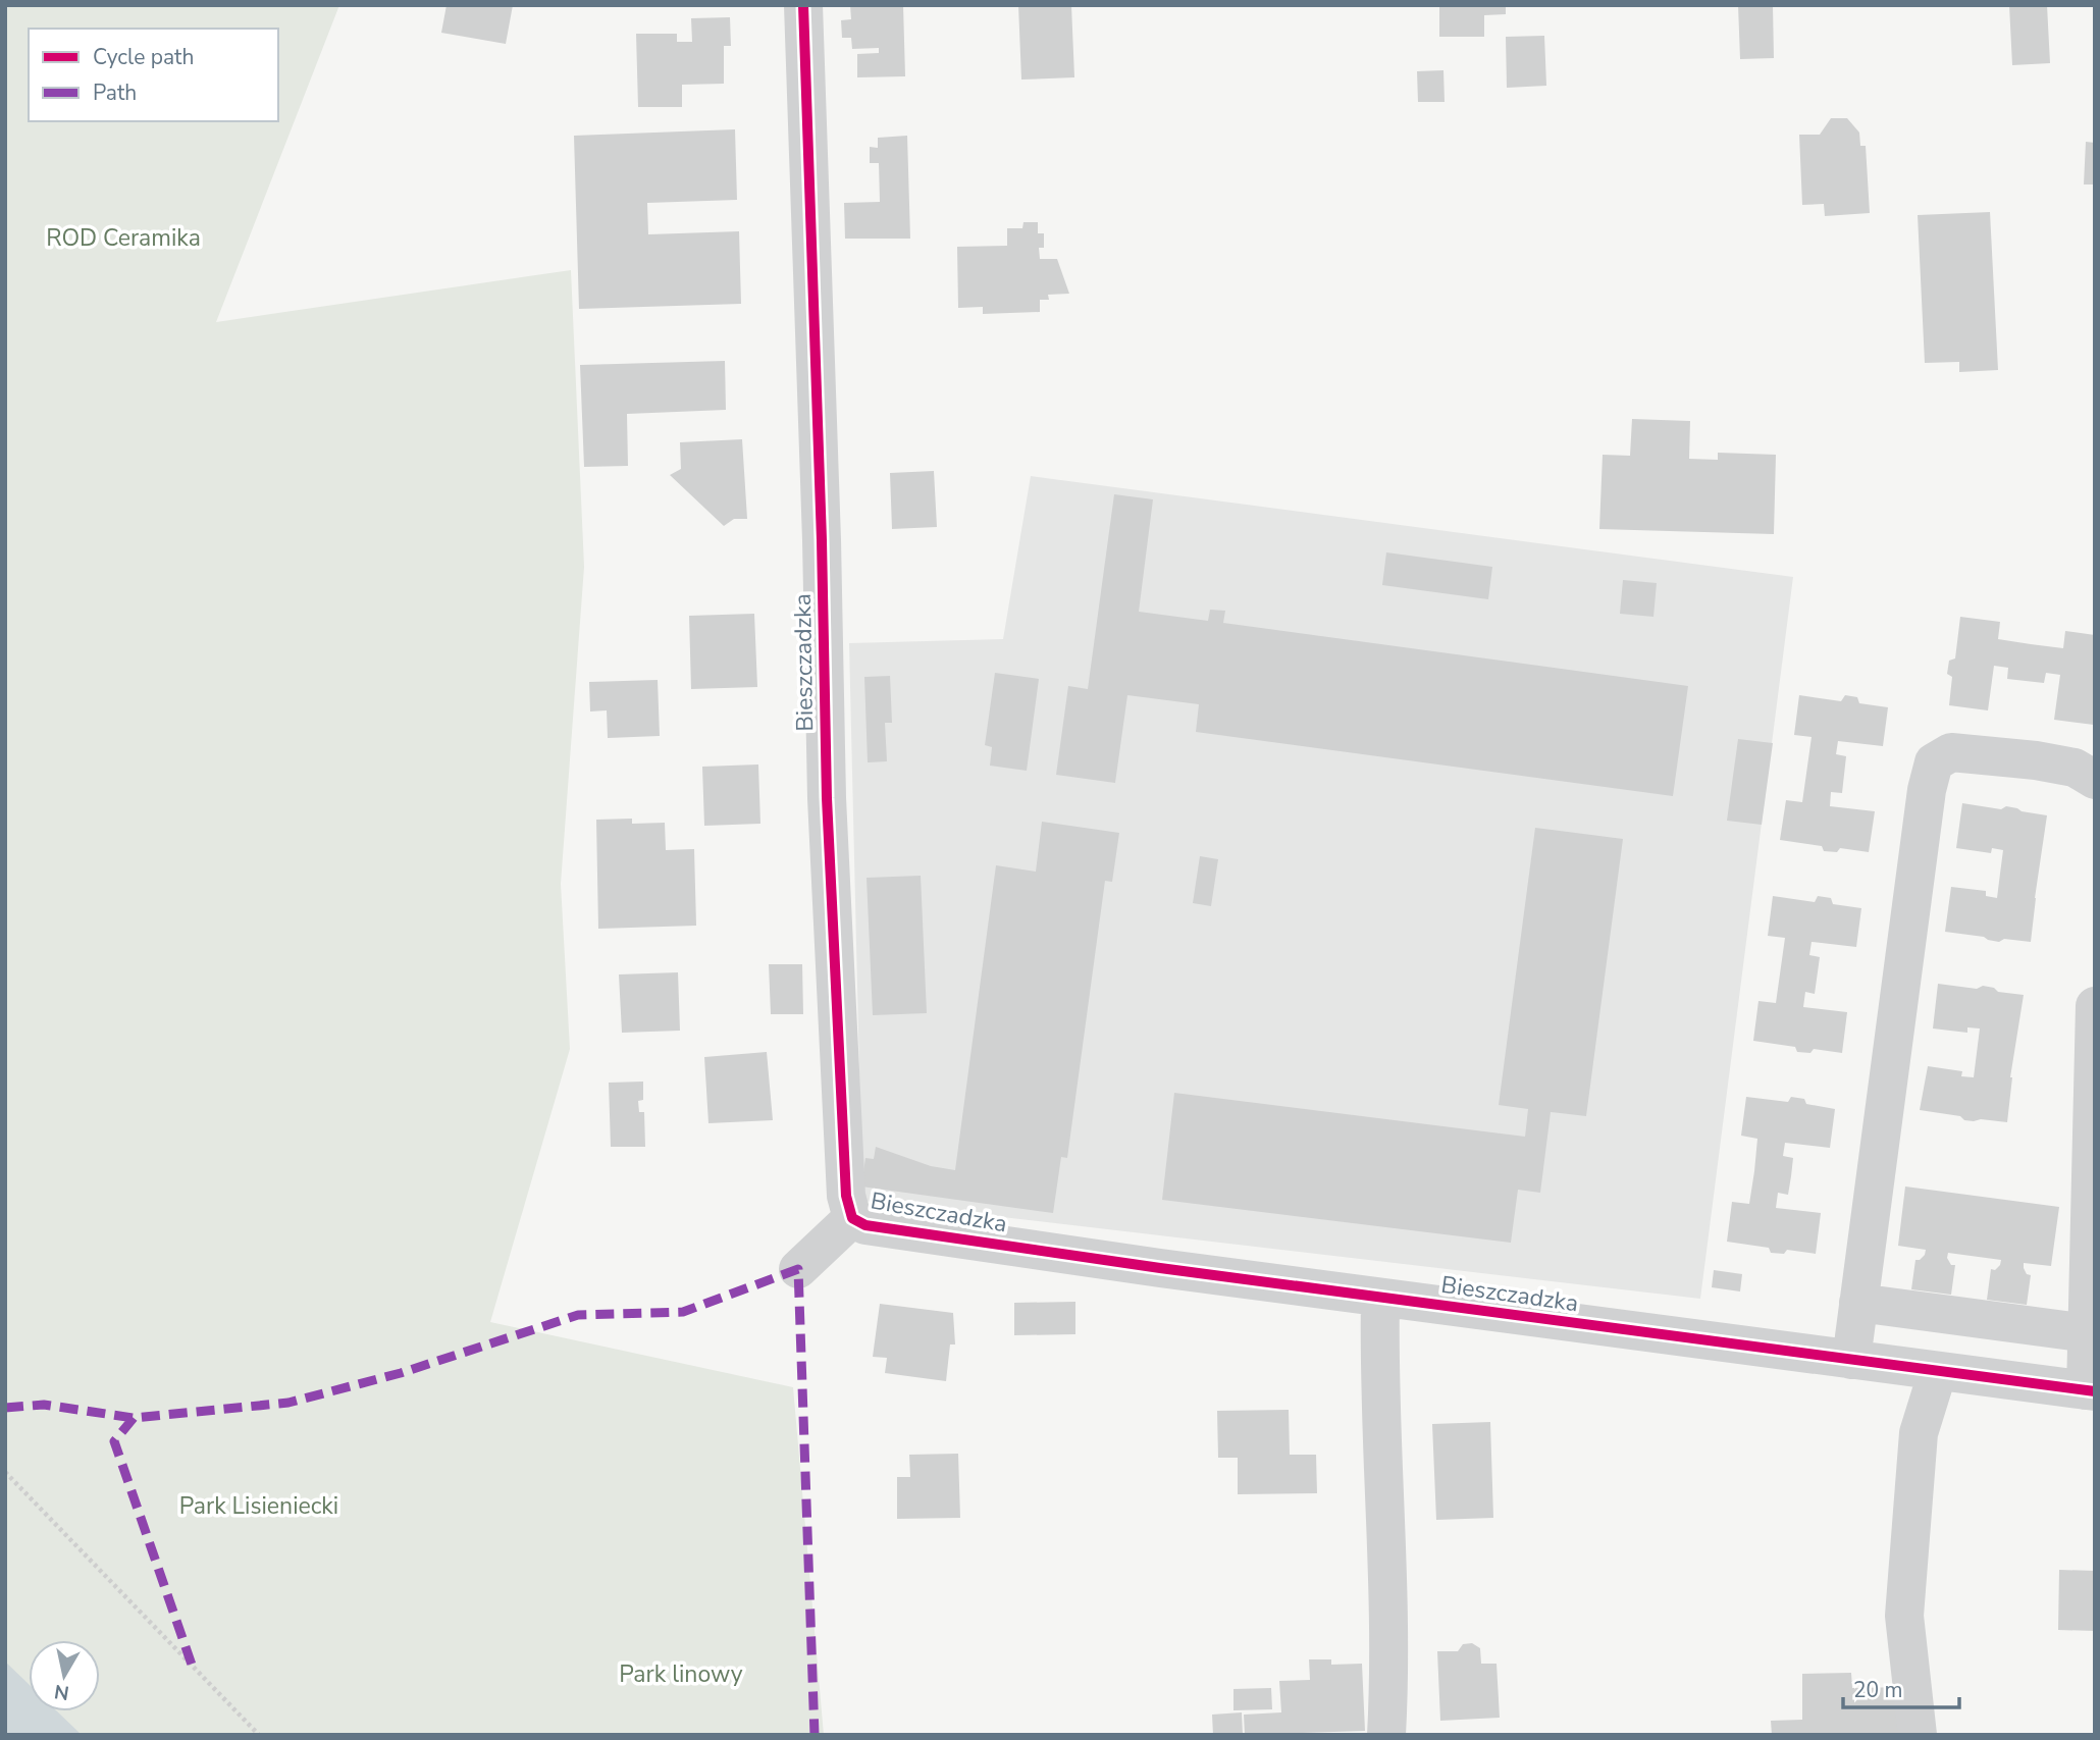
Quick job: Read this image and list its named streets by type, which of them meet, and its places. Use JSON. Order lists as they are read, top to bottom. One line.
{"streets":{"street":["Bieszczadzka"]},"parks":["ROD Ceramika","Park Lisieniecki","Park linowy"],"legend":["Cycle path","Path"],"scale_bar":"20 m","north":"bottom"}
